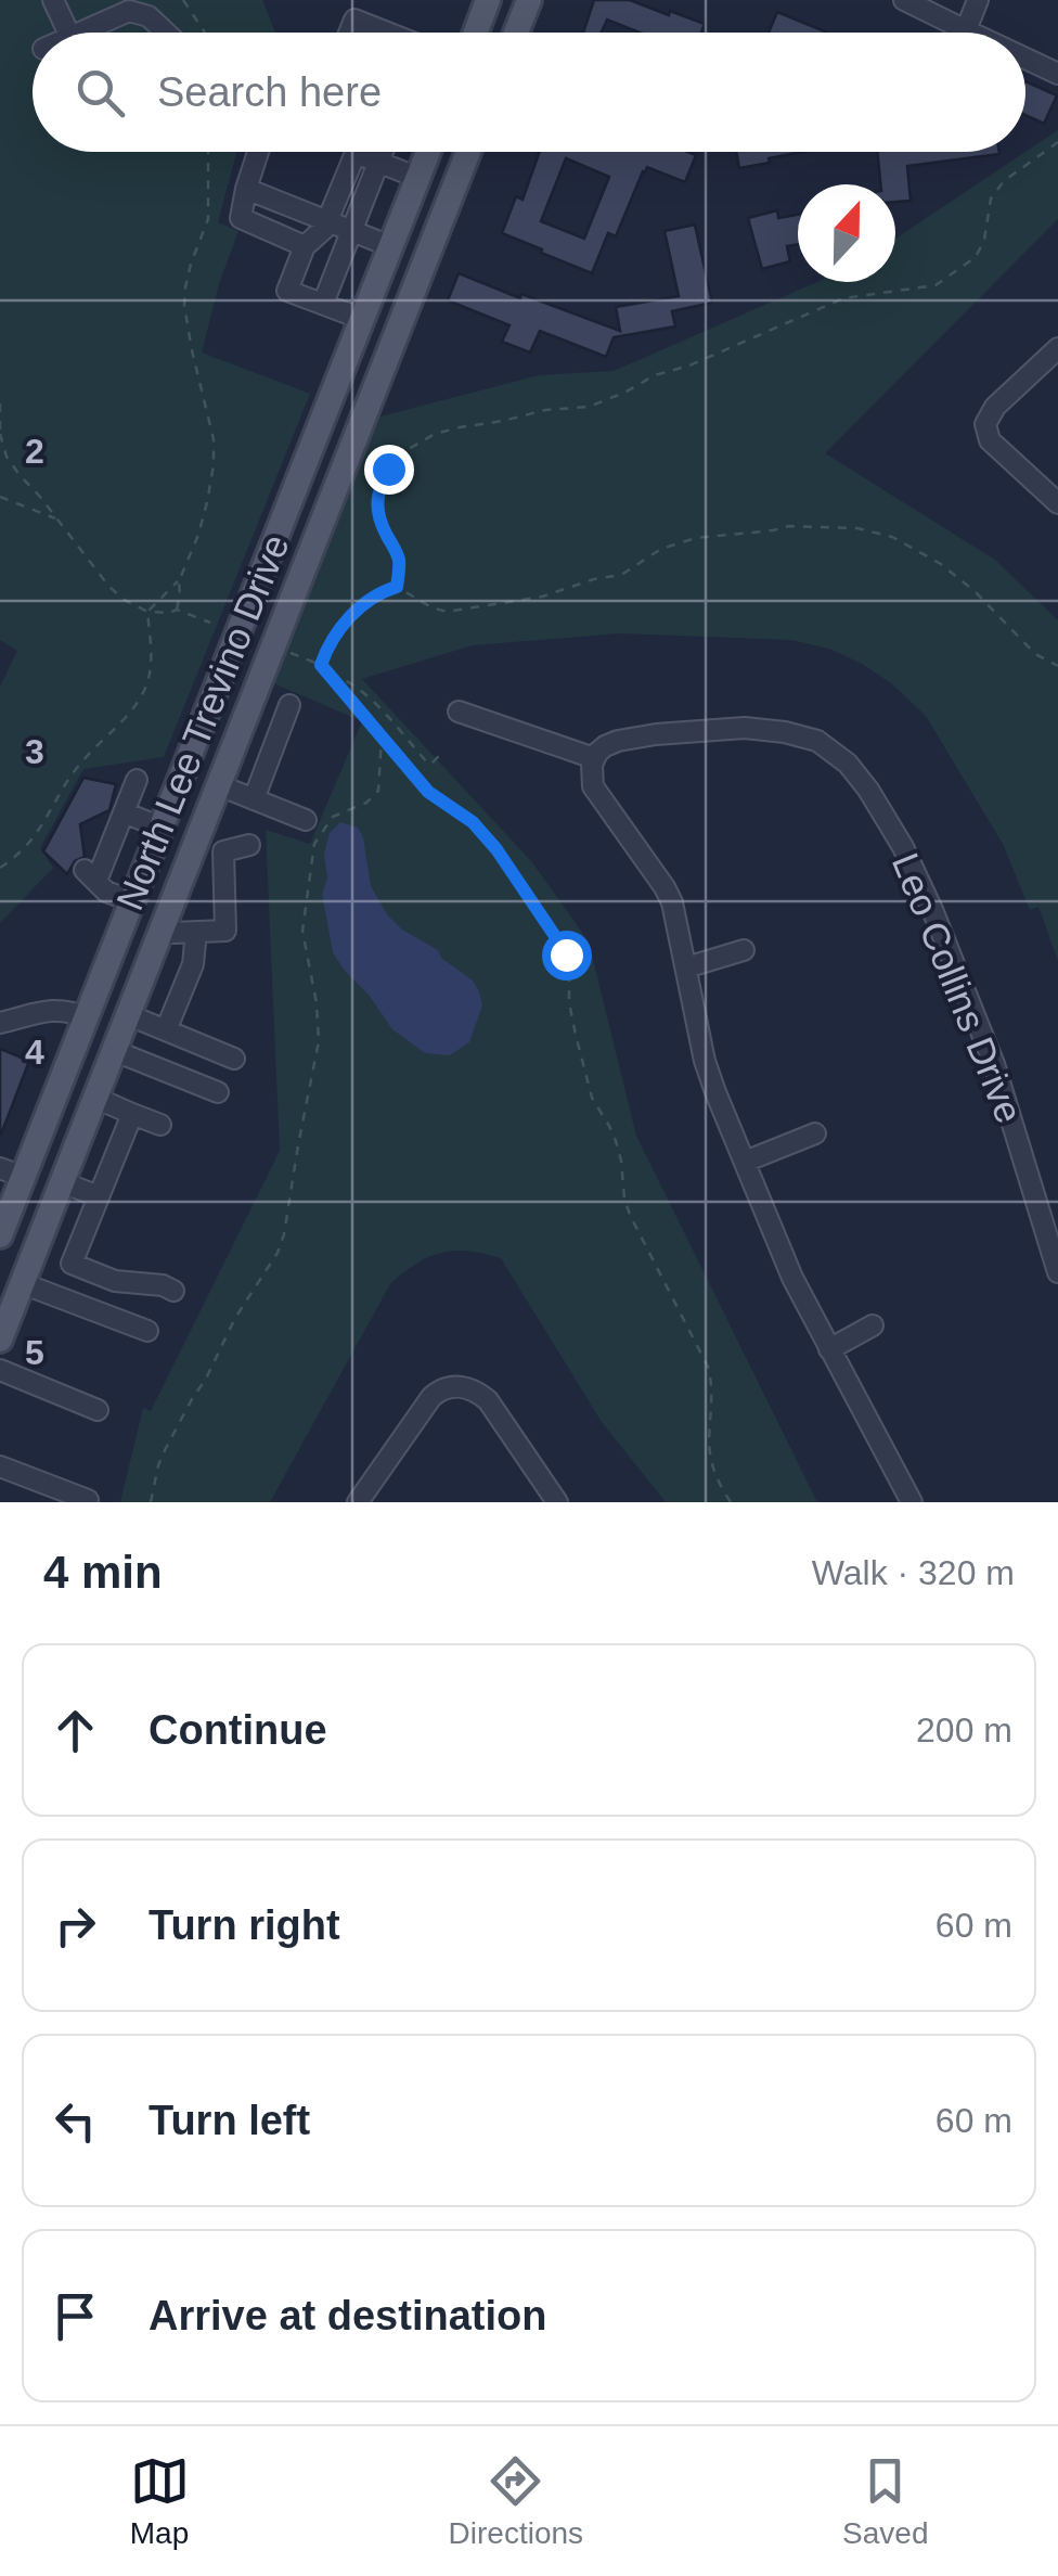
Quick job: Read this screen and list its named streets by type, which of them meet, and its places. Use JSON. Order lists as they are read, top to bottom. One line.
{"streets":{"main road":["North Lee Trevino Drive"],"street":["Leo Collins Drive"]},"north":"top","page":{"search":"Search here","heading":["4 min","Walk · 320 m"],"list":[["Continue","200 m"],["Turn right","60 m"],["Turn left","60 m"],"Arrive at destination"],"nav":["Map","Directions","Saved"]},"grid":{"rows":["2","3","4","5"]}}
